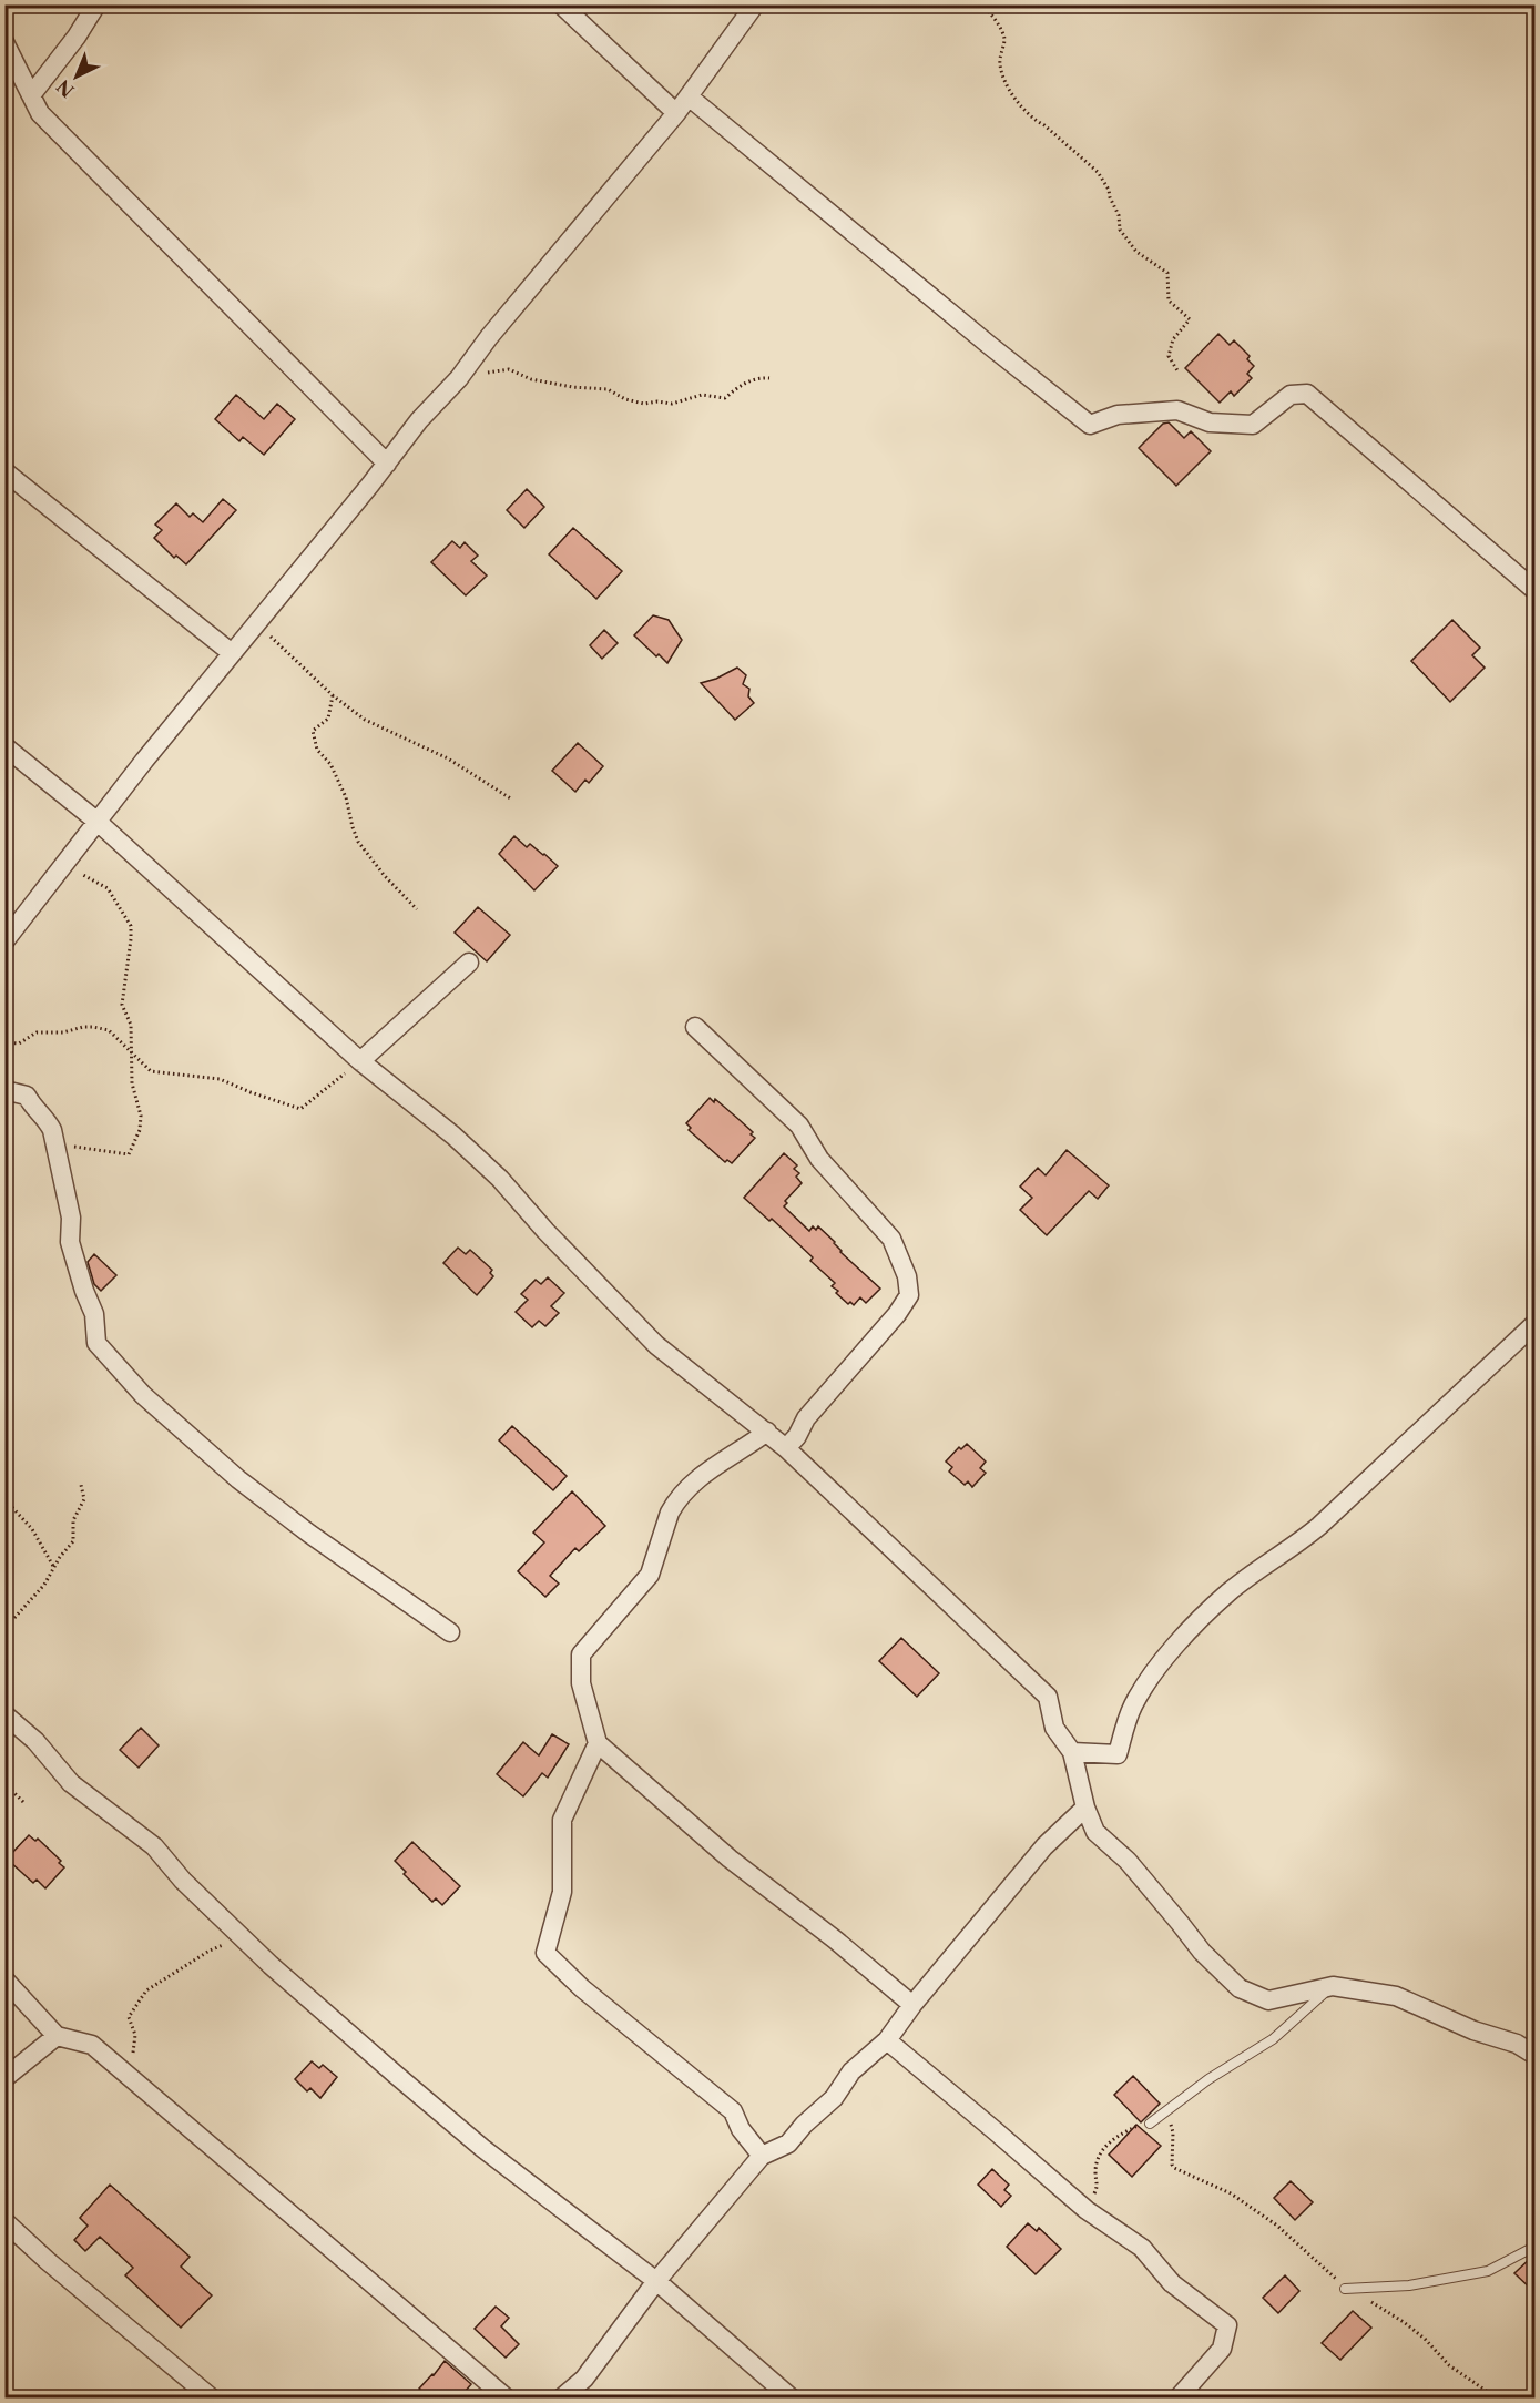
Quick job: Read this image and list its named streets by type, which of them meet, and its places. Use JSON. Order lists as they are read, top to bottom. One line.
{"north":"bottom left"}
